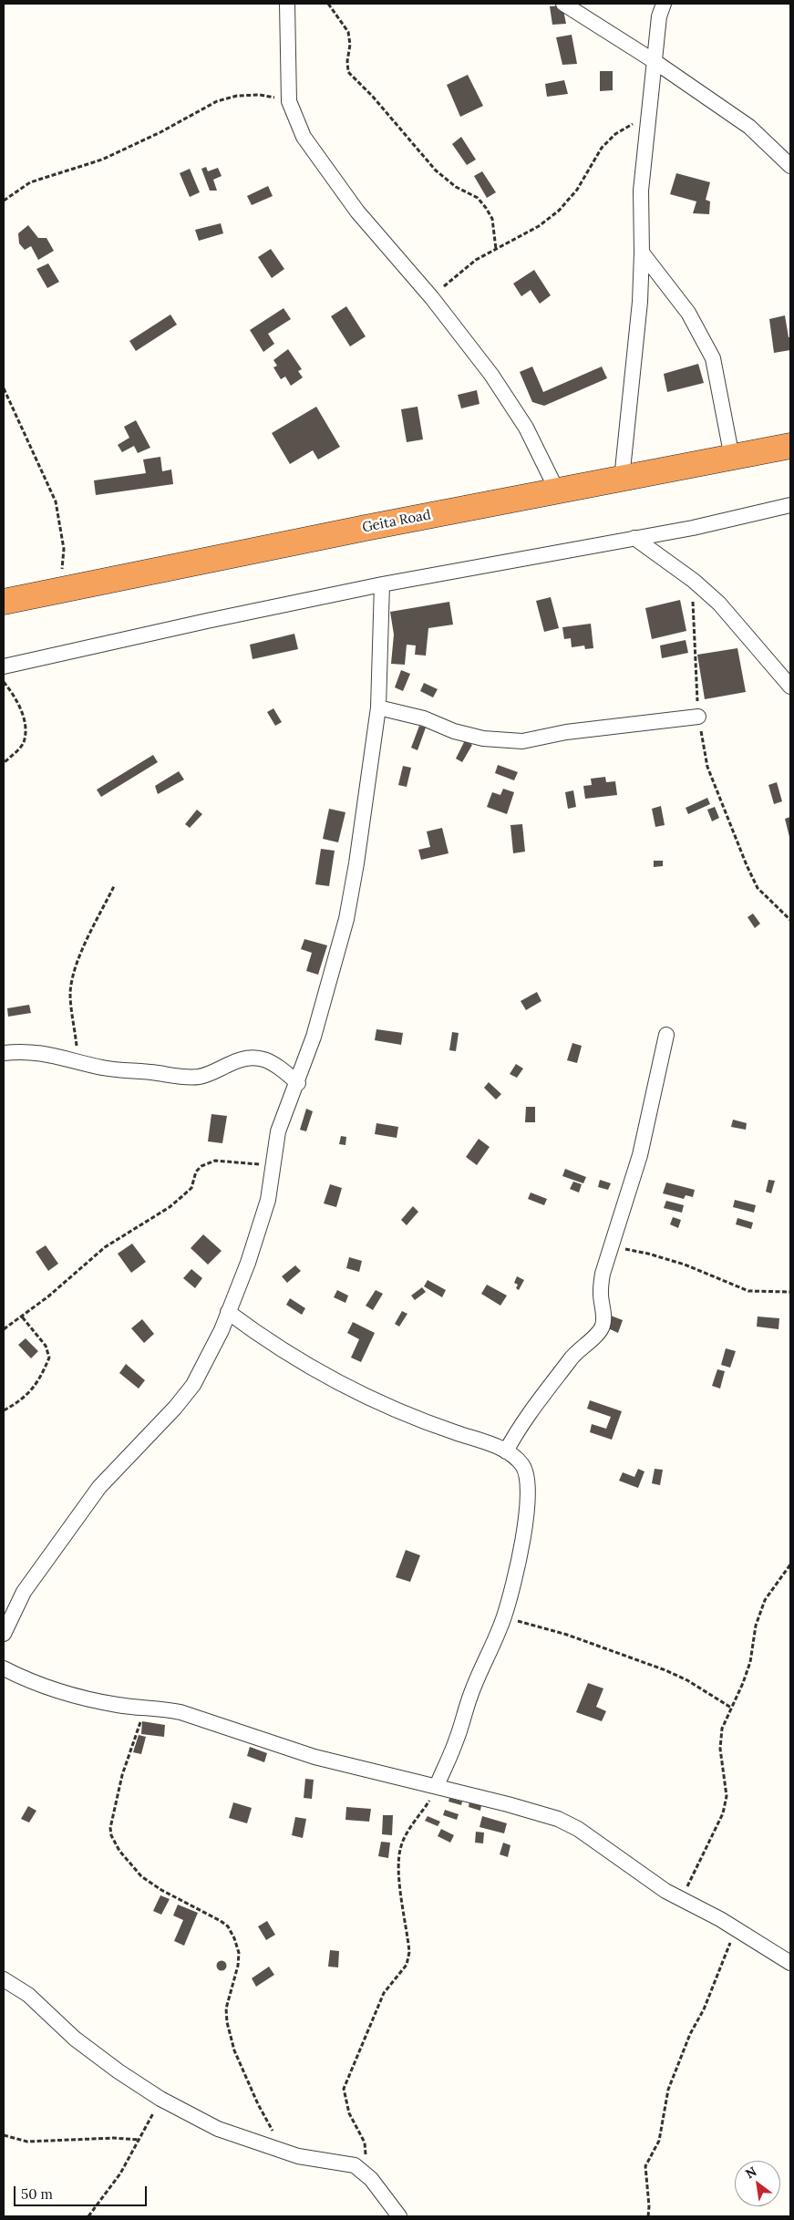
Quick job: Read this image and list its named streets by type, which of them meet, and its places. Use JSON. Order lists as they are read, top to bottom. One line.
{"streets":{"highway":["Geita Road"]},"scale_bar":"50 m","north":"top left"}
